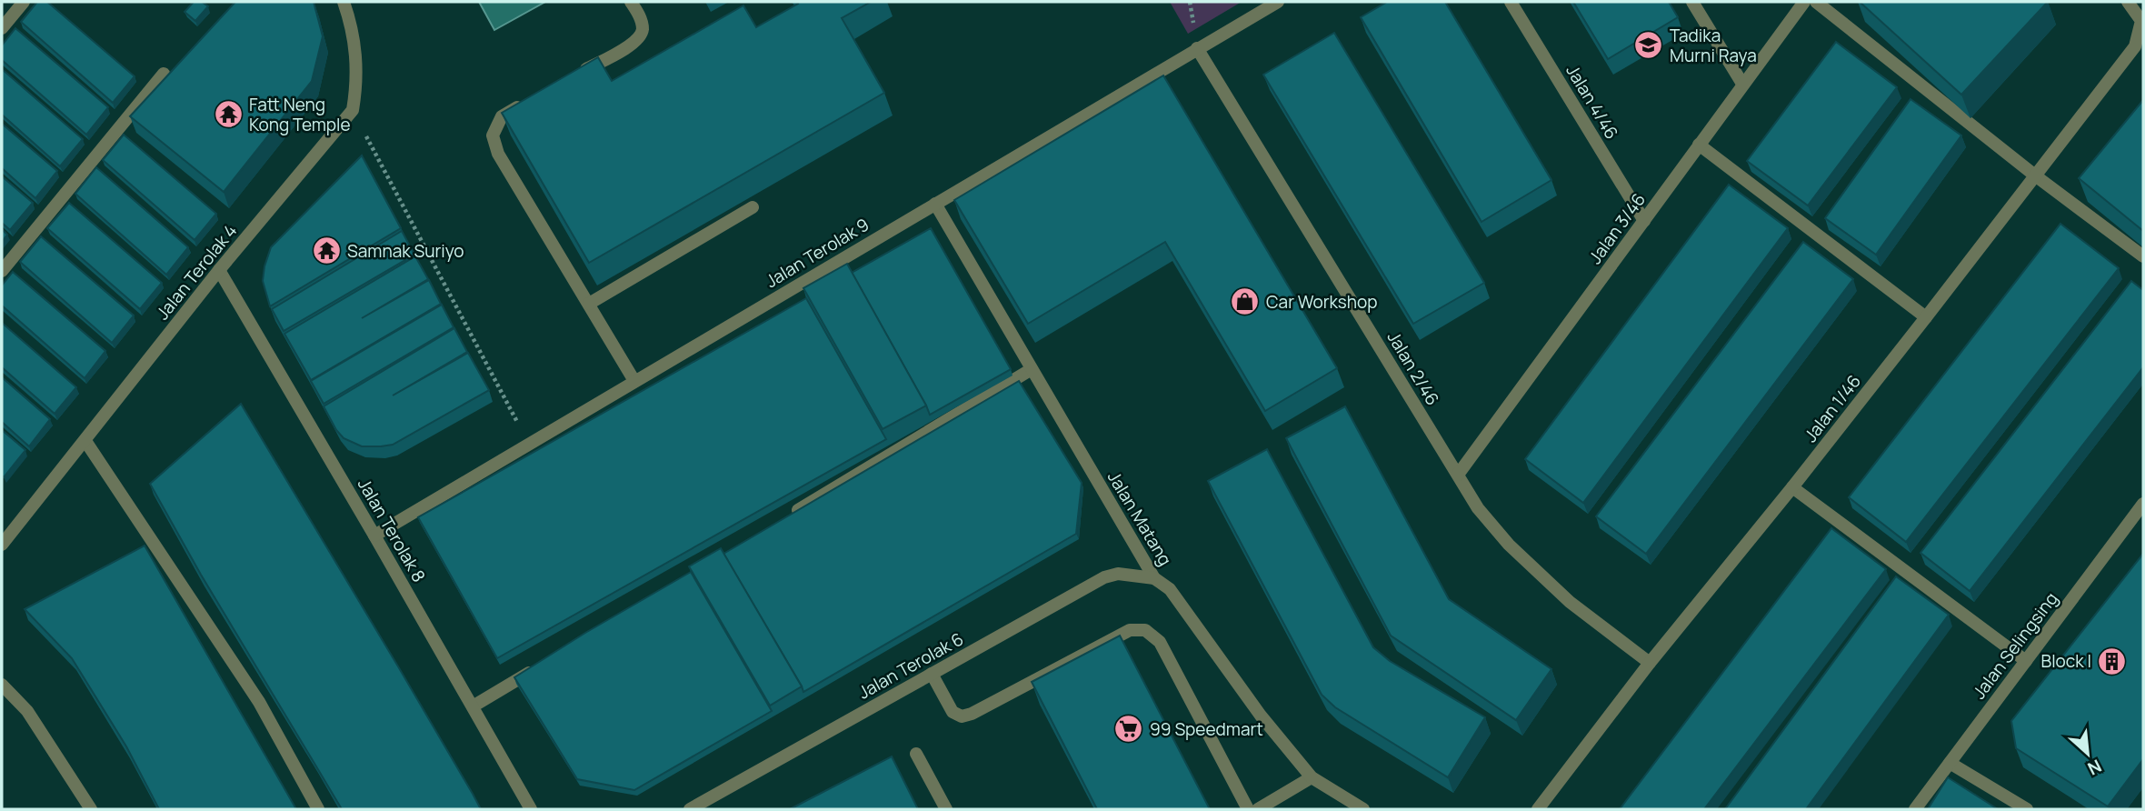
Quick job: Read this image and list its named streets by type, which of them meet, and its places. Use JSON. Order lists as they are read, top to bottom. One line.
{"streets":{"street":["Jalan 4/46","Jalan 3/46","Jalan Terolak 9","Jalan Terolak 4","Jalan 2/46","Jalan 1/46","Jalan Matang","Jalan Terolak 8","Jalan Selingsing","Jalan Terolak 6"]},"crossings":[["Jalan 4/46","Jalan 3/46"],["Jalan 3/46","Jalan 2/46"],["Jalan Terolak 9","Jalan 2/46"],["Jalan Terolak 9","Jalan Matang"],["Jalan Terolak 9","Jalan Terolak 8"],["Jalan Terolak 4","Jalan Terolak 8"],["Jalan 2/46","Jalan 1/46"],["Jalan Matang","Jalan Terolak 6"]],"places":{"school or university":["Tadika Murni Raya"],"temple":["Fatt Neng Kong Temple","Samnak Suriyo"],"shop":["Car Workshop"],"building":["Block I"],"supermarket":["99 Speedmart"]},"north":"bottom right"}
